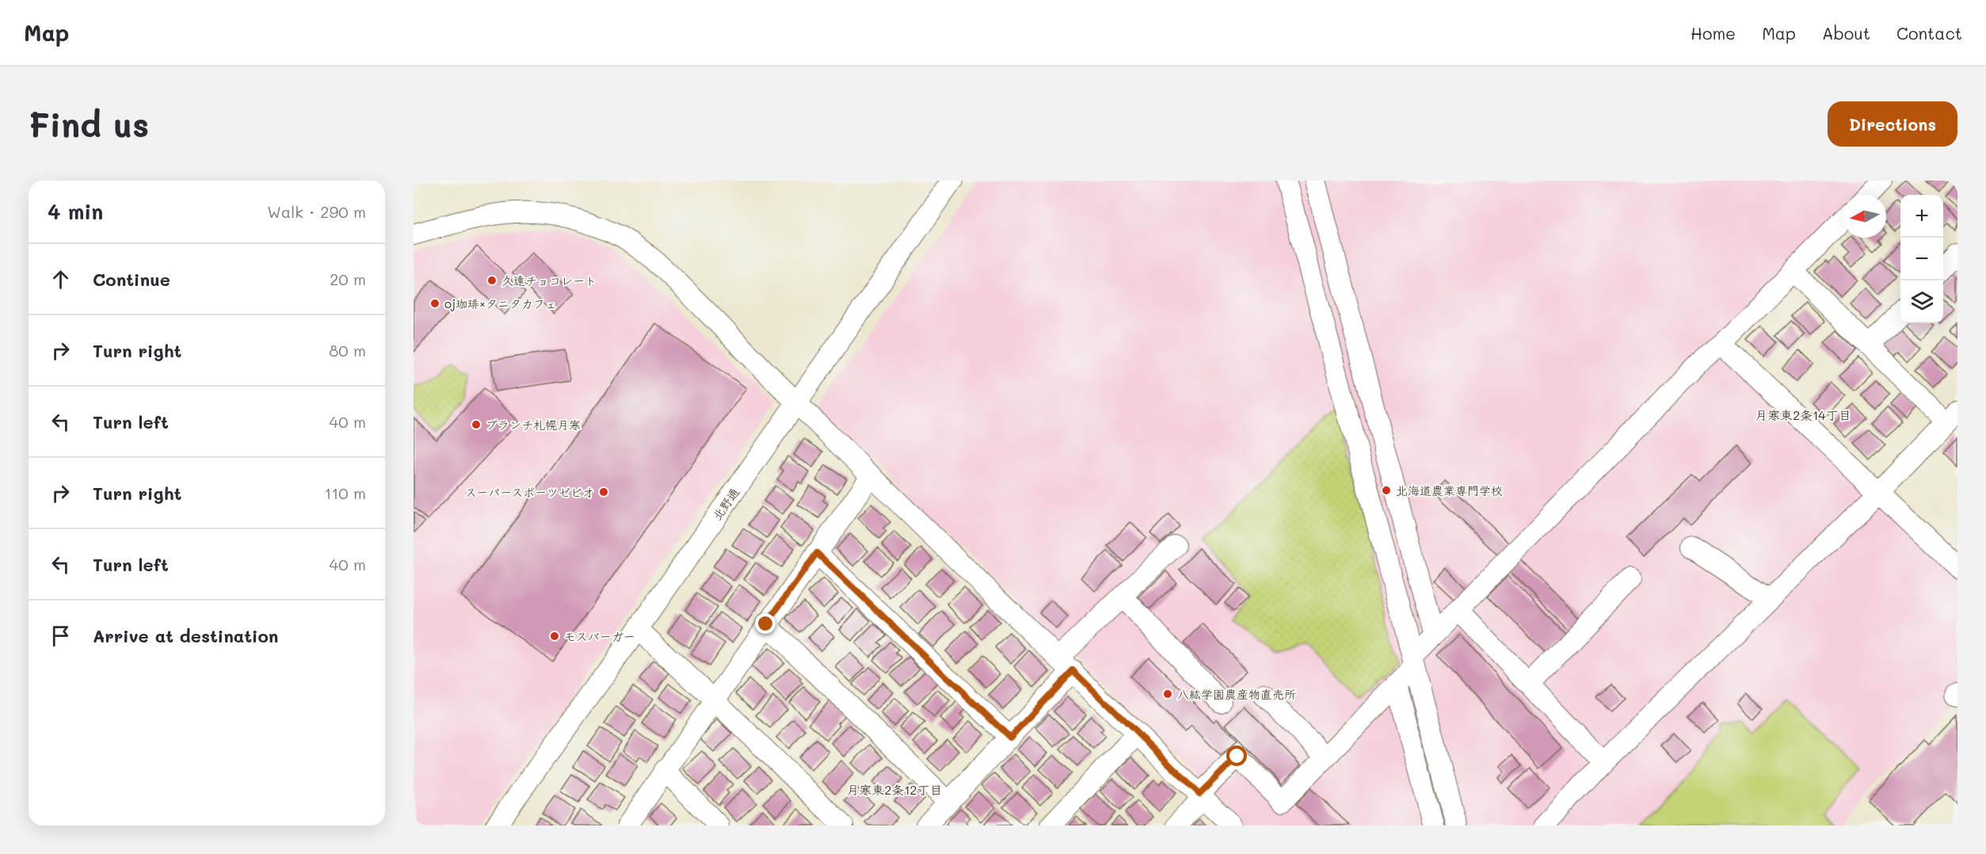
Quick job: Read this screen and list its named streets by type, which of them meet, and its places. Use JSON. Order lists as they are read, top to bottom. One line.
{"streets":{"street":["北野通"]},"districts":["月寒東2条14丁目","月寒東2条12丁目"],"places":["久遠チョコレート","oj珈琲×タニタカフェ","ブランチ札幌月寒","北海道農業専門学校","スーパースポーツゼビオ","モスバーガー","八紘学園農産物直売所"],"north":"left","page":{"header":"Map","nav":["Home","Map","About","Contact"],"buttons":"Directions","title":"Find us","heading":["4 min","Walk · 290 m"],"map_buttons":["+","−"],"list":[["Continue","20 m"],["Turn right","80 m"],["Turn left","40 m"],["Turn right","110 m"],["Turn left","40 m"],"Arrive at destination"]}}
